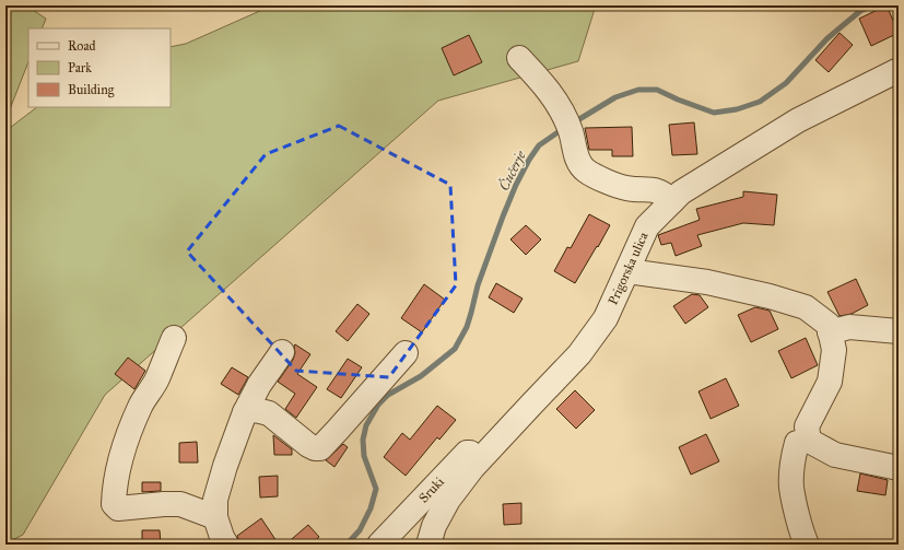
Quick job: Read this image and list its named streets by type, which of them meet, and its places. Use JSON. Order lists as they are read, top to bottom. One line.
{"streets":{"street":["Prigorska ulica","Sruki"]},"crossings":[["Prigorska ulica","Sruki"]],"water":["Čučerje"],"legend":["Road","Park","Building"]}
